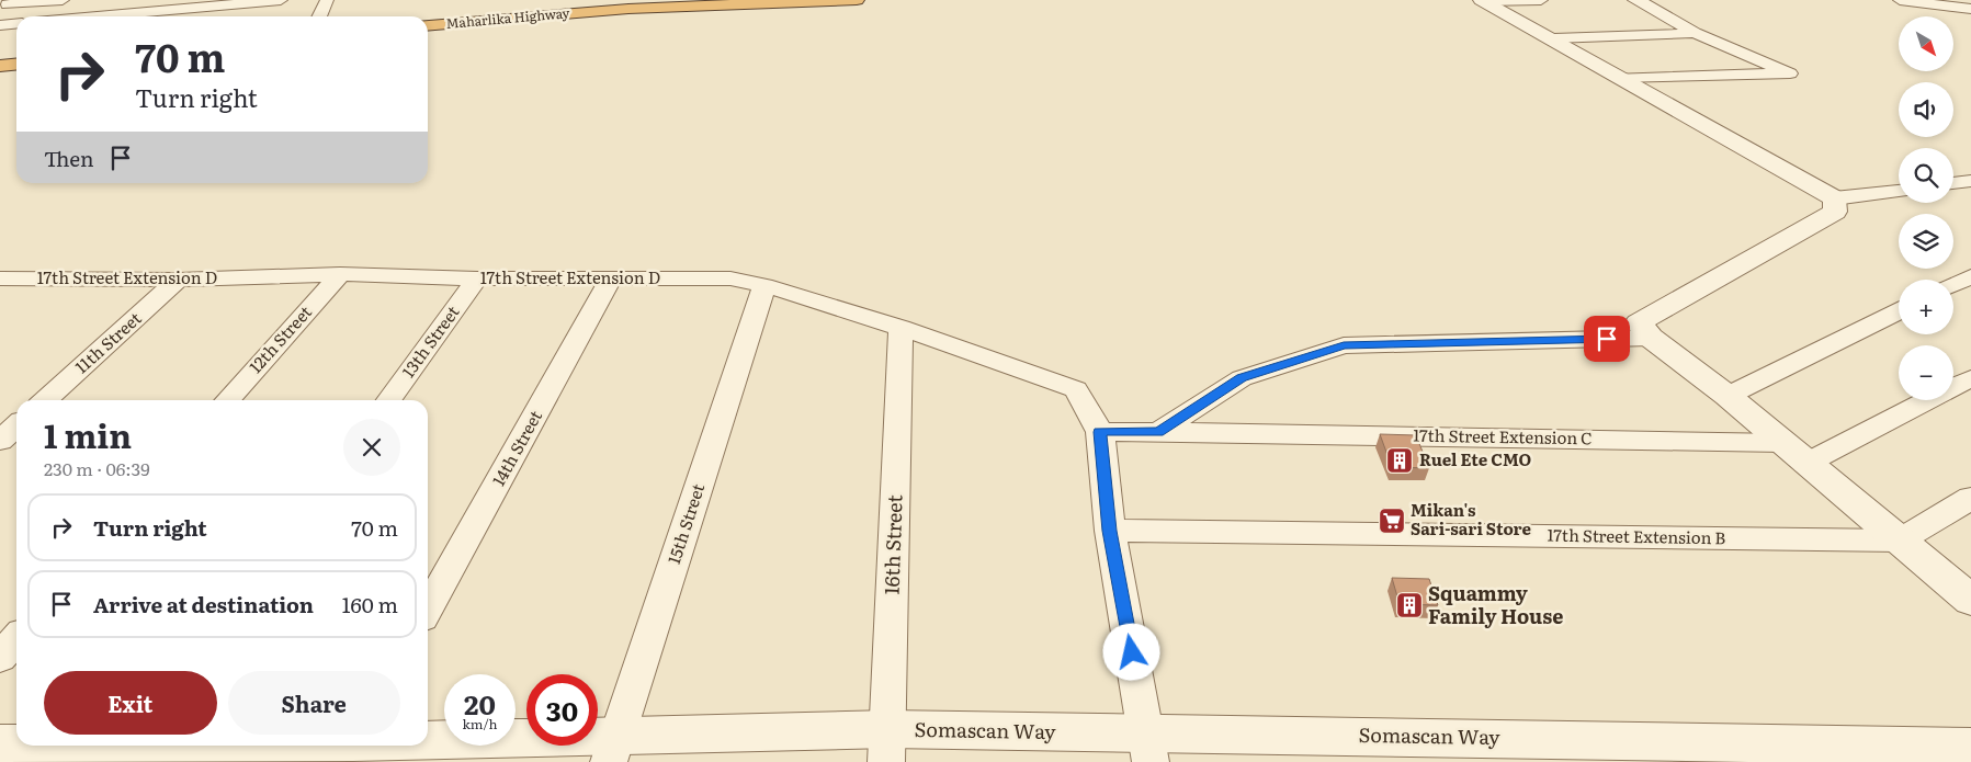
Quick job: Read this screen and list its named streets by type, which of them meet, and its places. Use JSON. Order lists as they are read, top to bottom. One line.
{"streets":{"highway":["Maharlika Highway"],"street":["17th Street Extension D","12th Street","13th Street","11th Street","17th Street Extension C","14th Street","15th Street","17th Street Extension B","16th Street","Somascan Way"]},"crossings":[["17th Street Extension D","12th Street"],["17th Street Extension D","13th Street"],["17th Street Extension D","11th Street"],["17th Street Extension D","17th Street Extension C"],["17th Street Extension D","14th Street"],["17th Street Extension D","15th Street"],["17th Street Extension D","16th Street"],["15th Street","Somascan Way"],["16th Street","Somascan Way"]],"places":{"building":["Ruel Ete CMO","Squammy Family House"],"supermarket":["Mikan's Sari-sari Store"]},"north":"bottom right","page":{"map_buttons":["+","−"],"turn":["70 m","Turn right"],"then":"Then","heading":["1 min","230 m · 06:39"],"list":[{"name":"Turn right","value":"70 m"},{"name":"Arrive at destination","value":"160 m"}],"buttons":["Exit","Share"],"speed":"20 km/h","limit":"30"}}
